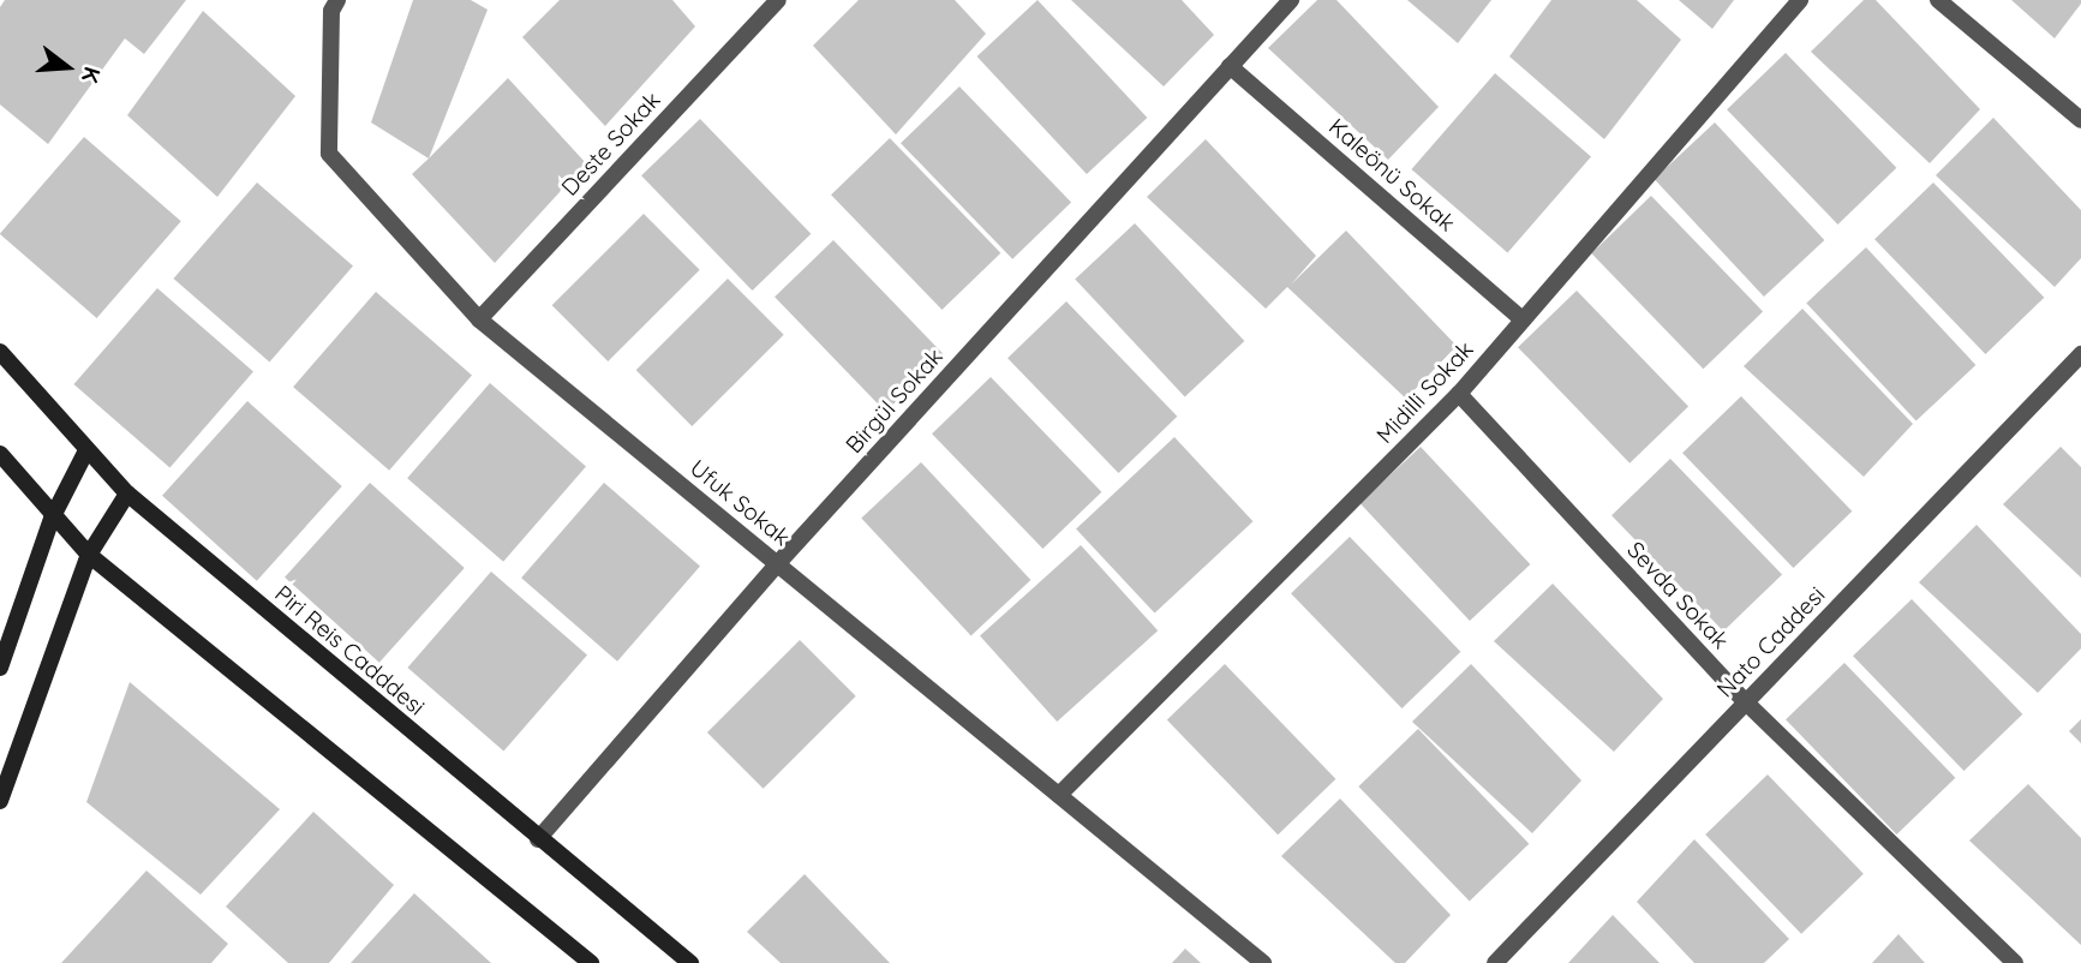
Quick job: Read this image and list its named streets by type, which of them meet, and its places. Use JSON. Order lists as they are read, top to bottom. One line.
{"streets":{"main road":["Piri Reis Cadddesi"],"street":["Deste Sokak","Kaleönü Sokak","Midilli Sokak","Birgül Sokak","Ufuk Sokak","Sevda Sokak","Nato Caddesi"]},"crossings":[["Deste Sokak","Ufuk Sokak"],["Kaleönü Sokak","Midilli Sokak"],["Kaleönü Sokak","Birgül Sokak"],["Midilli Sokak","Ufuk Sokak"],["Midilli Sokak","Sevda Sokak"],["Birgül Sokak","Ufuk Sokak"],["Birgül Sokak","Piri Reis Cadddesi"],["Sevda Sokak","Nato Caddesi"]],"north":"right"}
